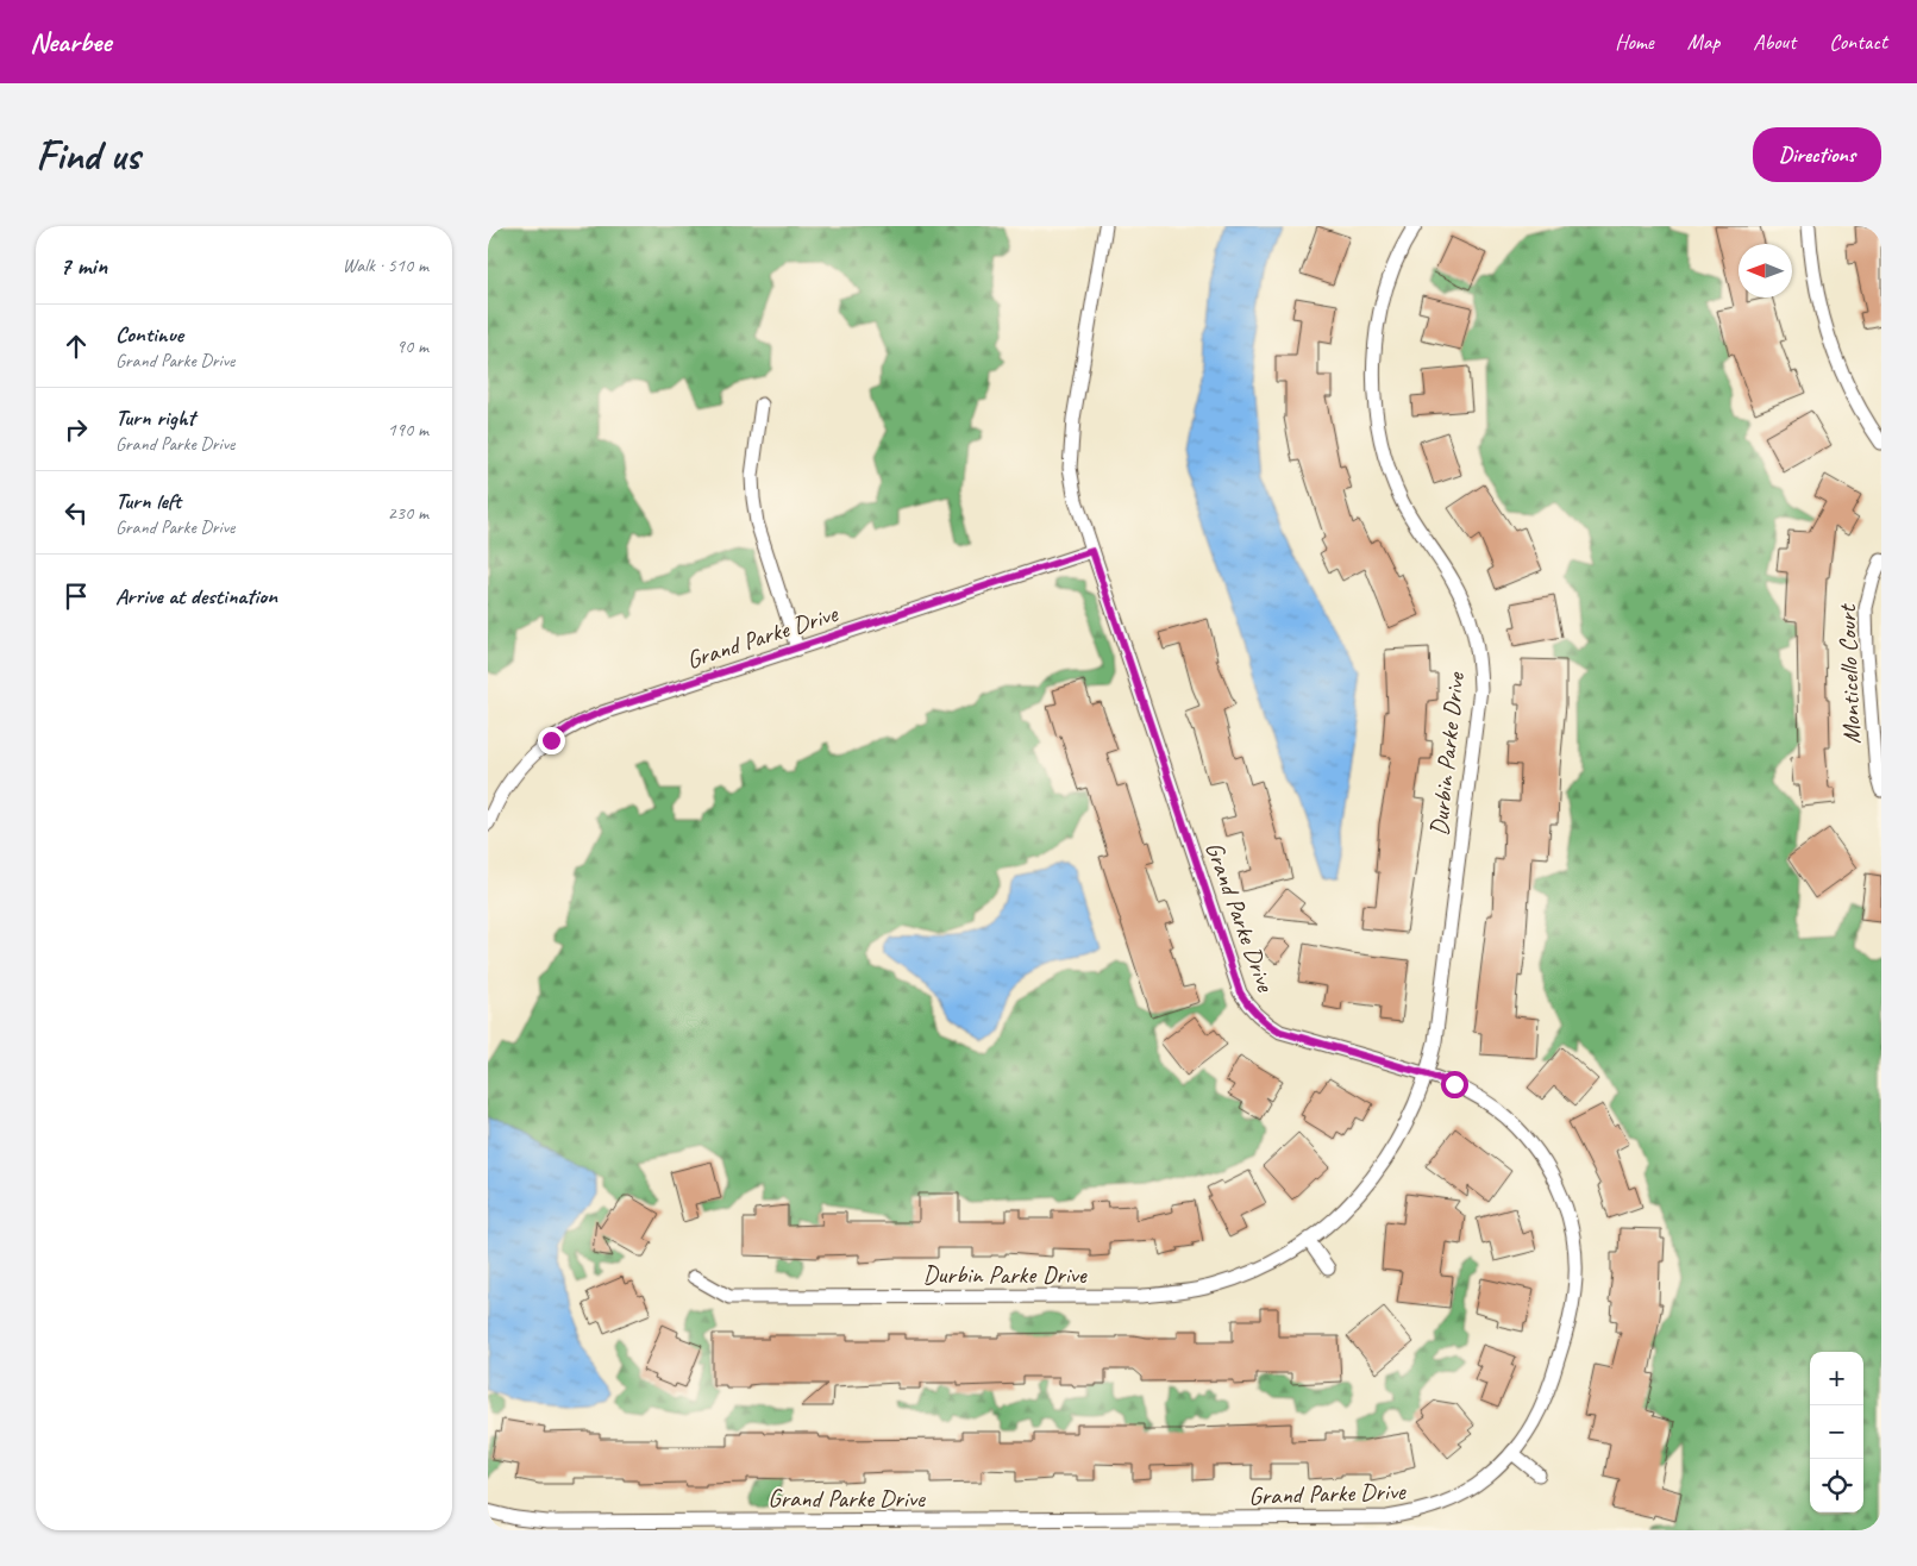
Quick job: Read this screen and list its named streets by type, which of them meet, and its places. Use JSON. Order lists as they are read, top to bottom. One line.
{"streets":{"street":["Grand Parke Drive","Monticello Court","Durbin Parke Drive"]},"crossings":[["Grand Parke Drive","Durbin Parke Drive"]],"north":"left","page":{"header":"Nearbee","nav":["Home","Map","About","Contact"],"buttons":"Directions","title":"Find us","heading":["7 min","Walk · 510 m"],"list":[["Continue","Grand Parke Drive","90 m"],["Turn right","Grand Parke Drive","190 m"],["Turn left","Grand Parke Drive","230 m"],"Arrive at destination"],"map_buttons":["+","−"]}}
